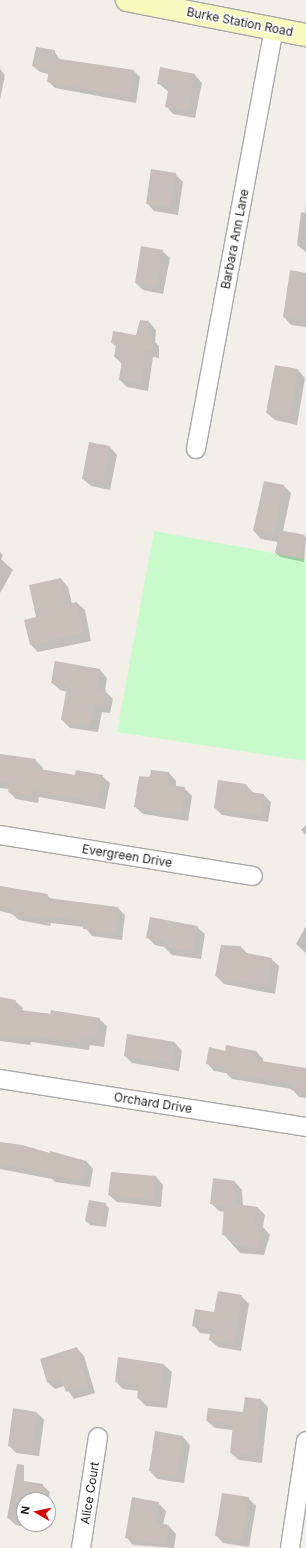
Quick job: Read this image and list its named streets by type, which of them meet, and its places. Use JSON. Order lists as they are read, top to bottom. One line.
{"streets":{"street":["Burke Station Road","Barbara Ann Lane","Evergreen Drive","Orchard Drive","Alice Court"]},"crossings":[["Burke Station Road","Barbara Ann Lane"]],"north":"left"}
